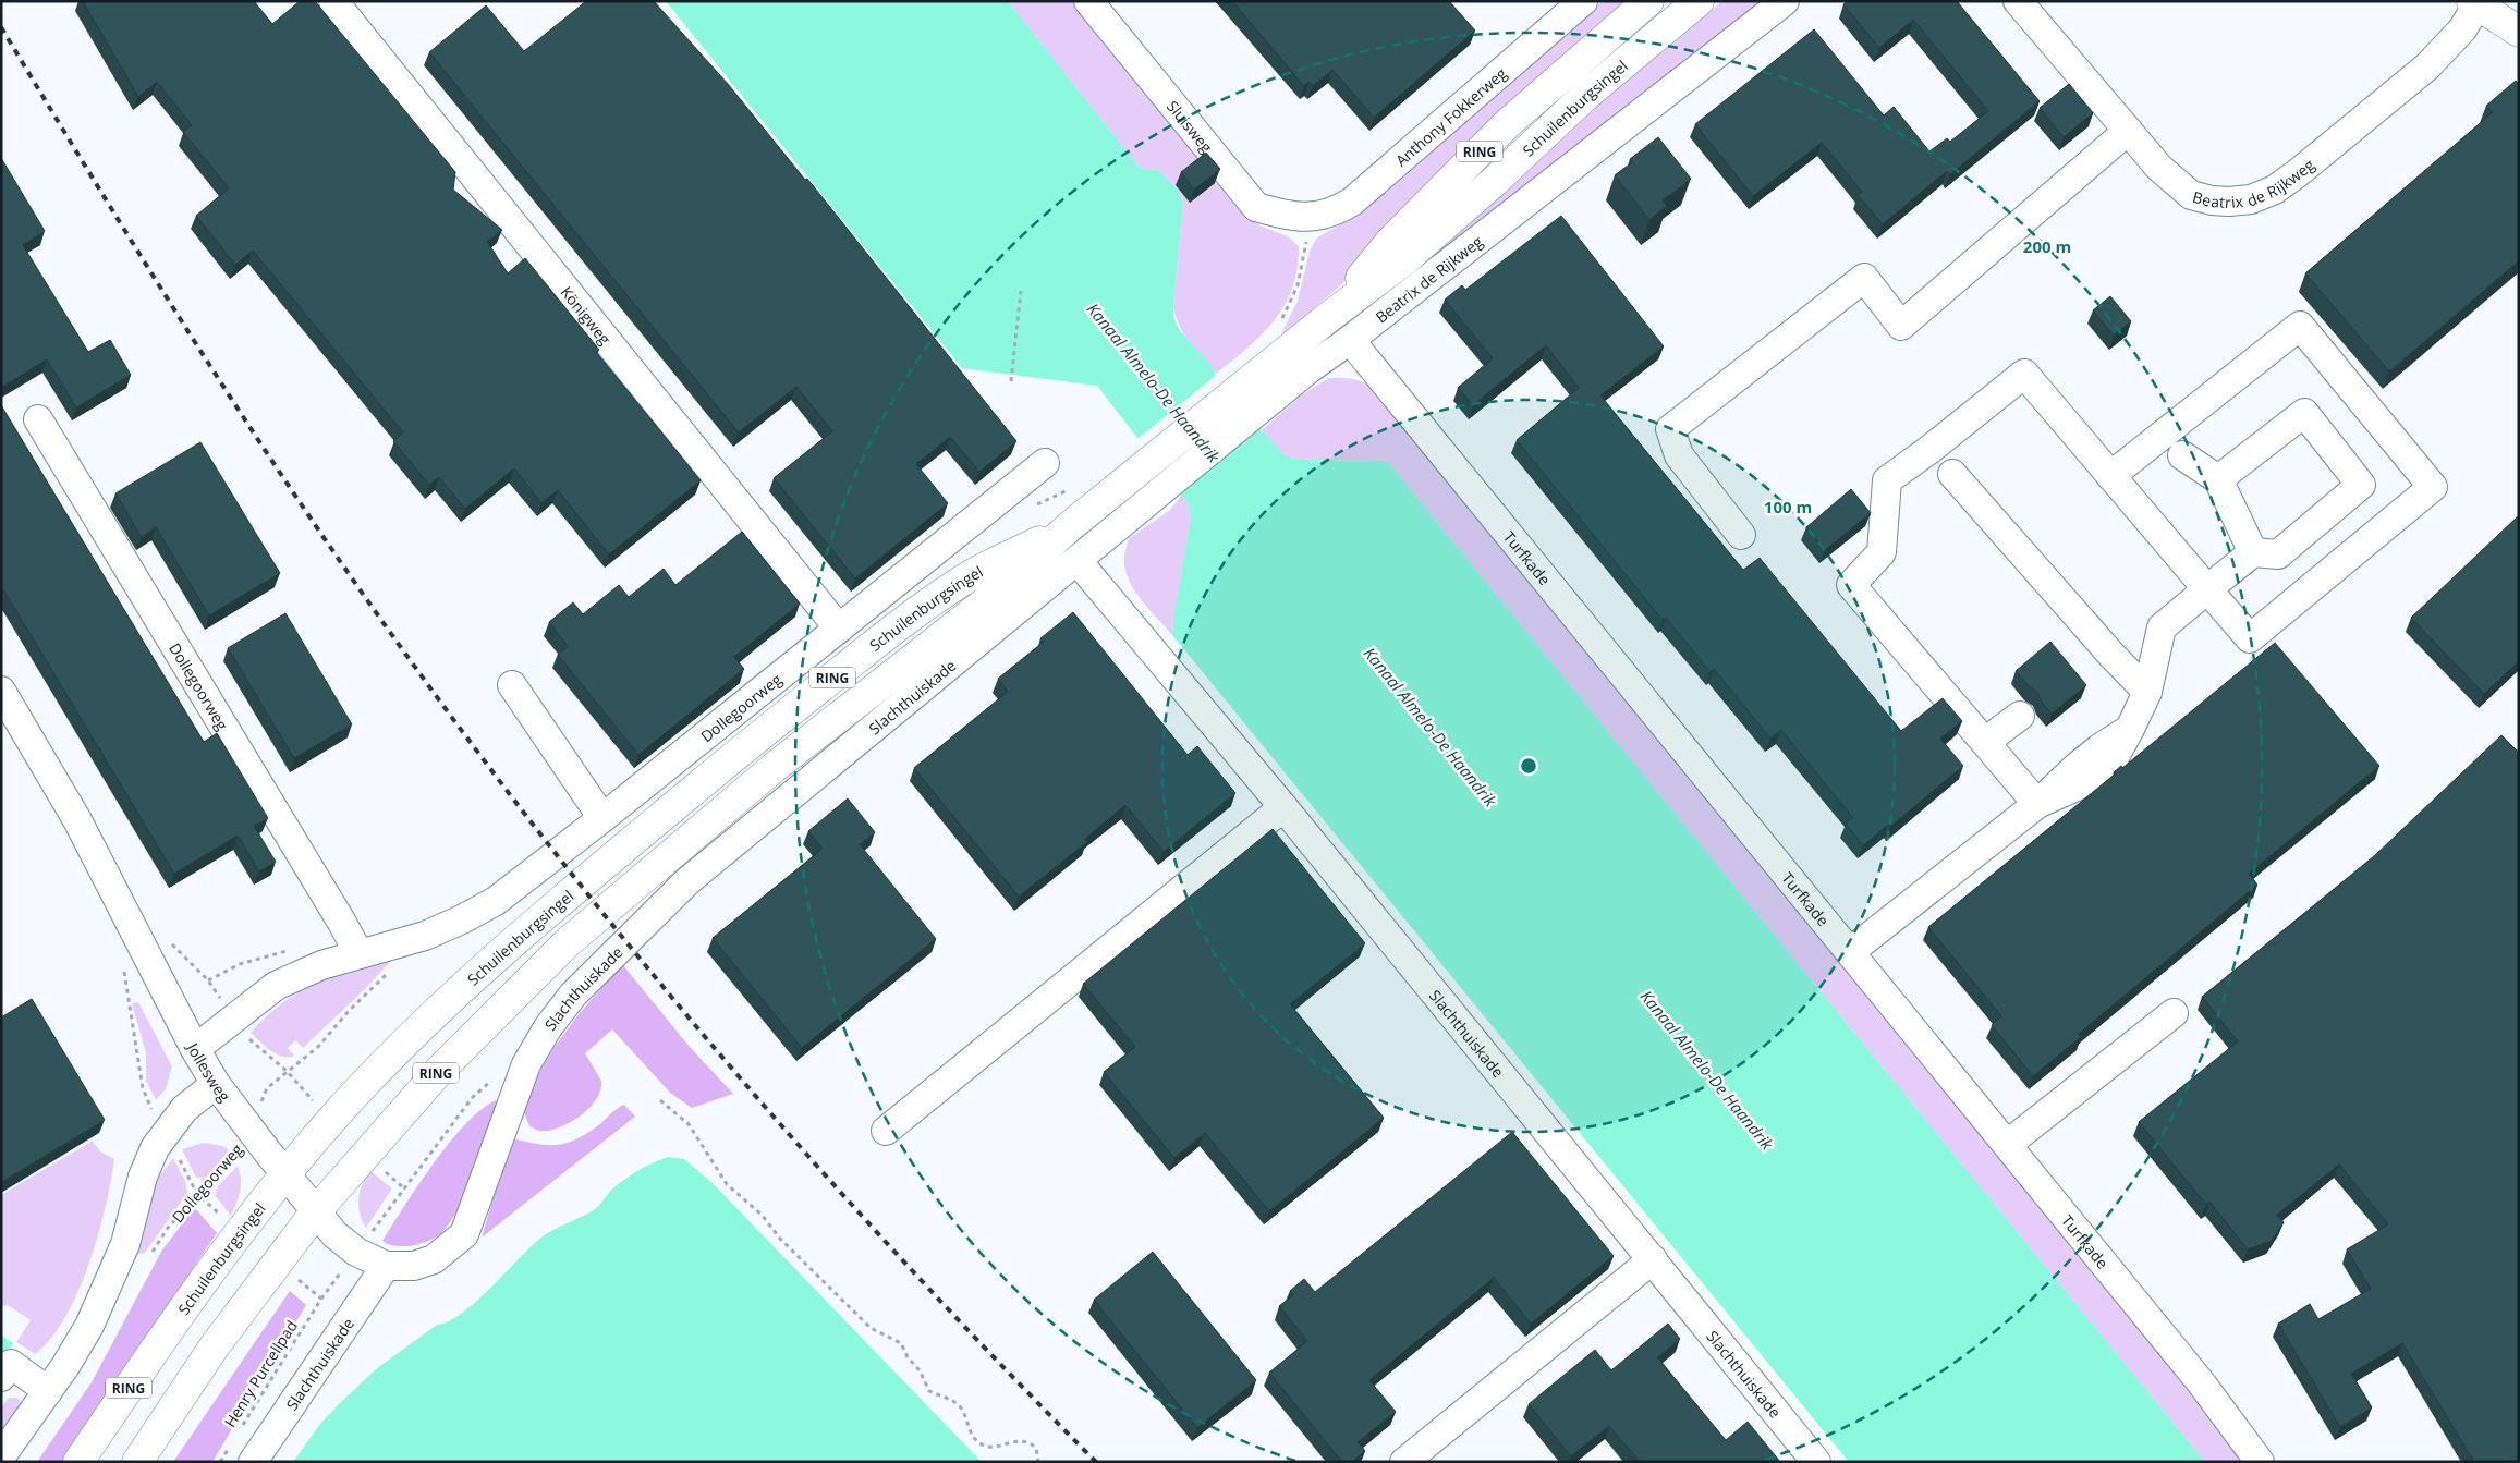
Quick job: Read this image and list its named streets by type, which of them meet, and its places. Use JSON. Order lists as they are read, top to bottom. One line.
{"streets":{"main road":["Schuilenburgsingel","RING"],"street":["Anthony Fokkerweg","Sluisweg","Beatrix de Rijkweg","Königweg","Turfkade","Dollegoorweg","Slachthuiskade","Jollesweg"],"path":["Henry Purcellpad"]},"crossings":[["Schuilenburgsingel","Beatrix de Rijkweg"],["Schuilenburgsingel","Slachthuiskade"],["Schuilenburgsingel","Jollesweg"],["Anthony Fokkerweg","Sluisweg"],["Beatrix de Rijkweg","Turfkade"],["Königweg","Dollegoorweg"],["Dollegoorweg","Jollesweg"],["Slachthuiskade","Jollesweg"],["Slachthuiskade","Henry Purcellpad"]],"water":["Kanaal Almelo-De Haandrik"],"rings":["200 m","100 m"]}
